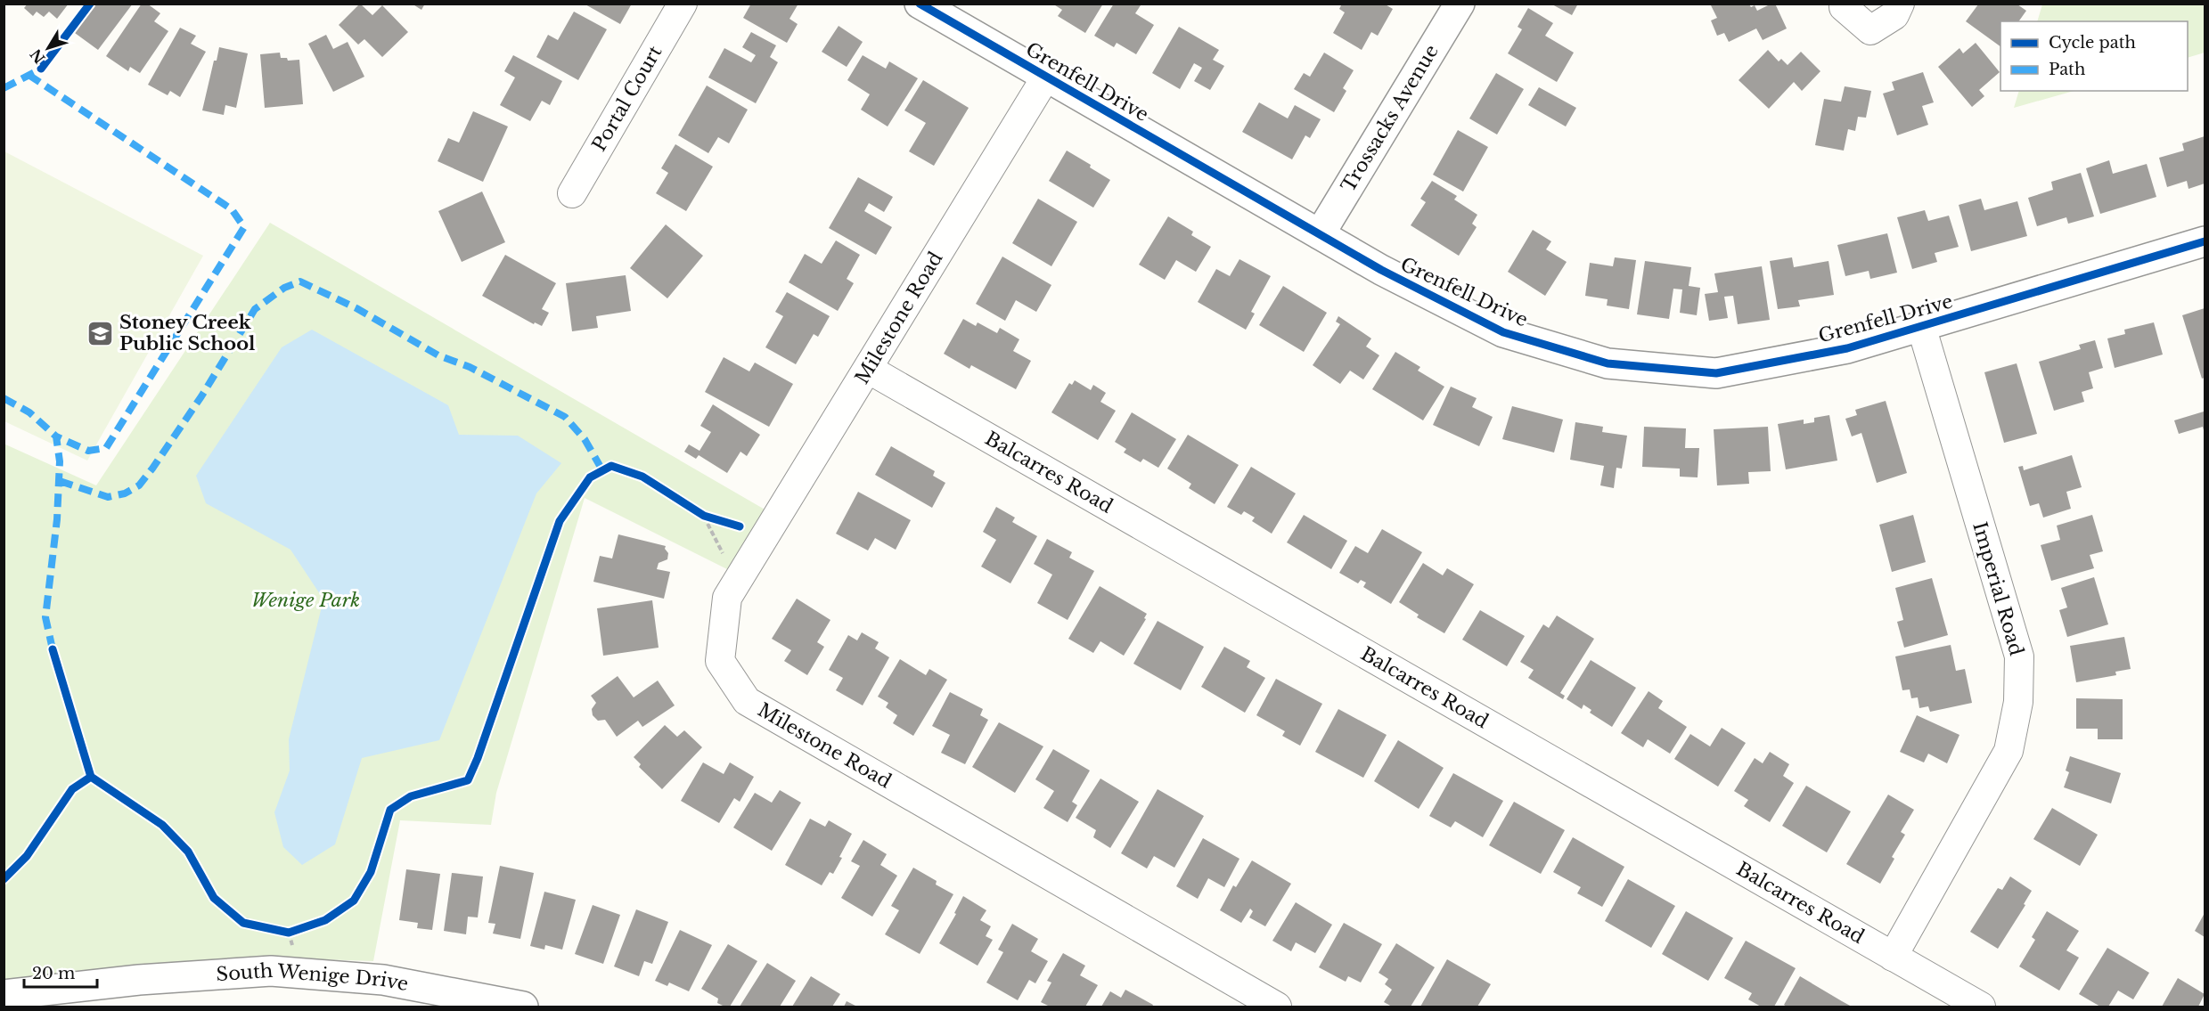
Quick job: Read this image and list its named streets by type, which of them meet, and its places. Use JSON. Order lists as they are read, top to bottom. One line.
{"streets":{"street":["Grenfell Drive","Portal Court","Trossacks Avenue","Milestone Road","Balcarres Road","Imperial Road","South Wenige Drive"]},"crossings":[["Grenfell Drive","Trossacks Avenue"],["Grenfell Drive","Milestone Road"],["Grenfell Drive","Imperial Road"],["Milestone Road","Balcarres Road"],["Balcarres Road","Imperial Road"]],"parks":["Wenige Park"],"places":{"school or university":["Stoney Creek Public School"]},"legend":["Cycle path","Path"],"scale_bar":"20 m","north":"bottom left"}
